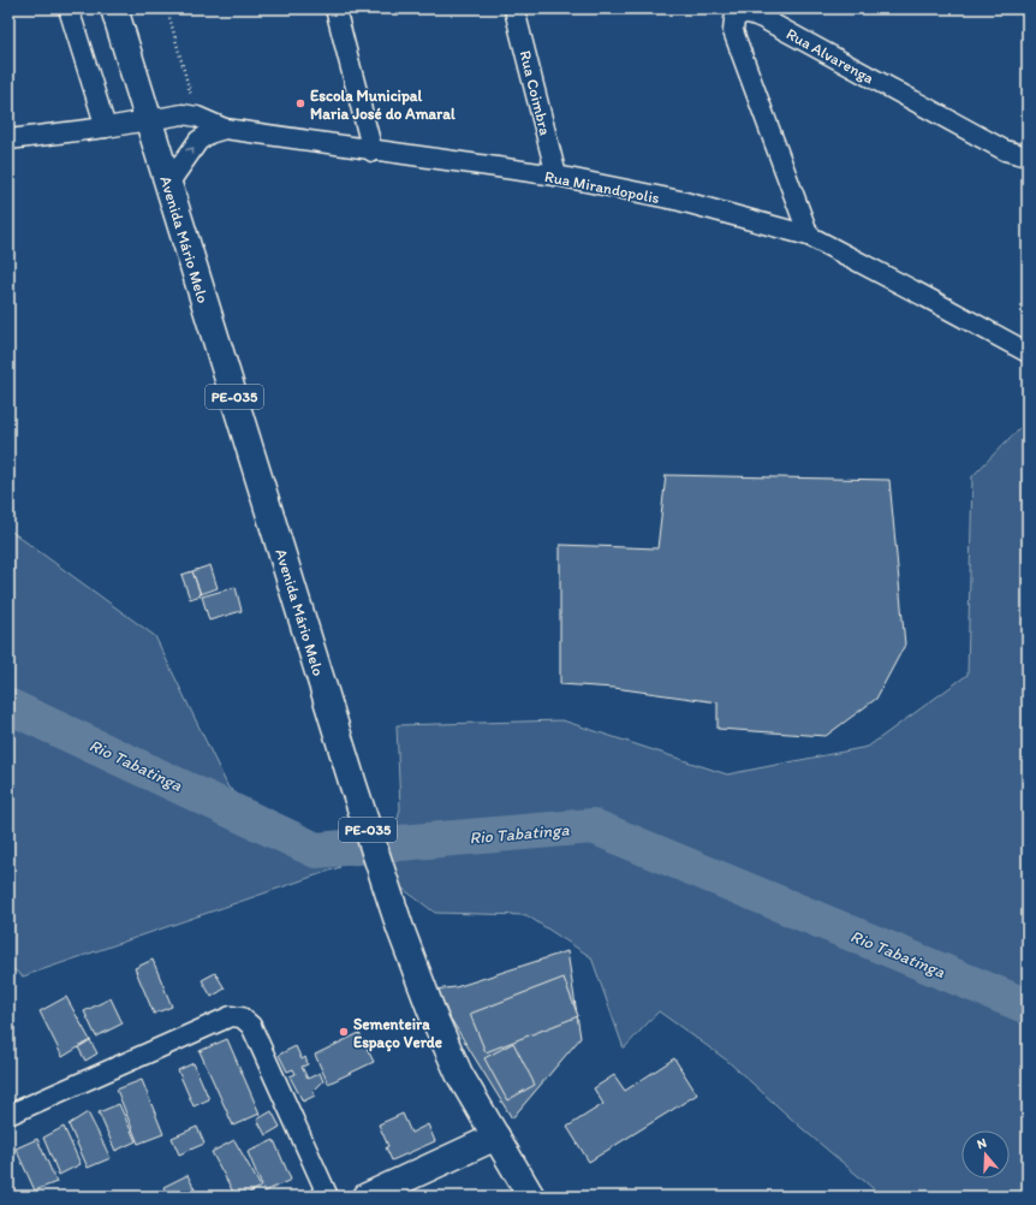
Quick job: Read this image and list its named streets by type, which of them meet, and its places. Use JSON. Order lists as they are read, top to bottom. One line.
{"streets":{"main road":["Avenida Mário Melo","PE-035"],"street":["Rua Alvarenga","Rua Coimbra","Rua Mirandopolis"]},"crossings":[["Rua Alvarenga","Rua Mirandopolis"],["Rua Coimbra","Rua Mirandopolis"],["Rua Mirandopolis","Avenida Mário Melo"]],"water":["Rio Tabatinga"],"places":["Escola Municipal Maria José do Amaral","Sementeira Espaço Verde"],"north":"top"}
